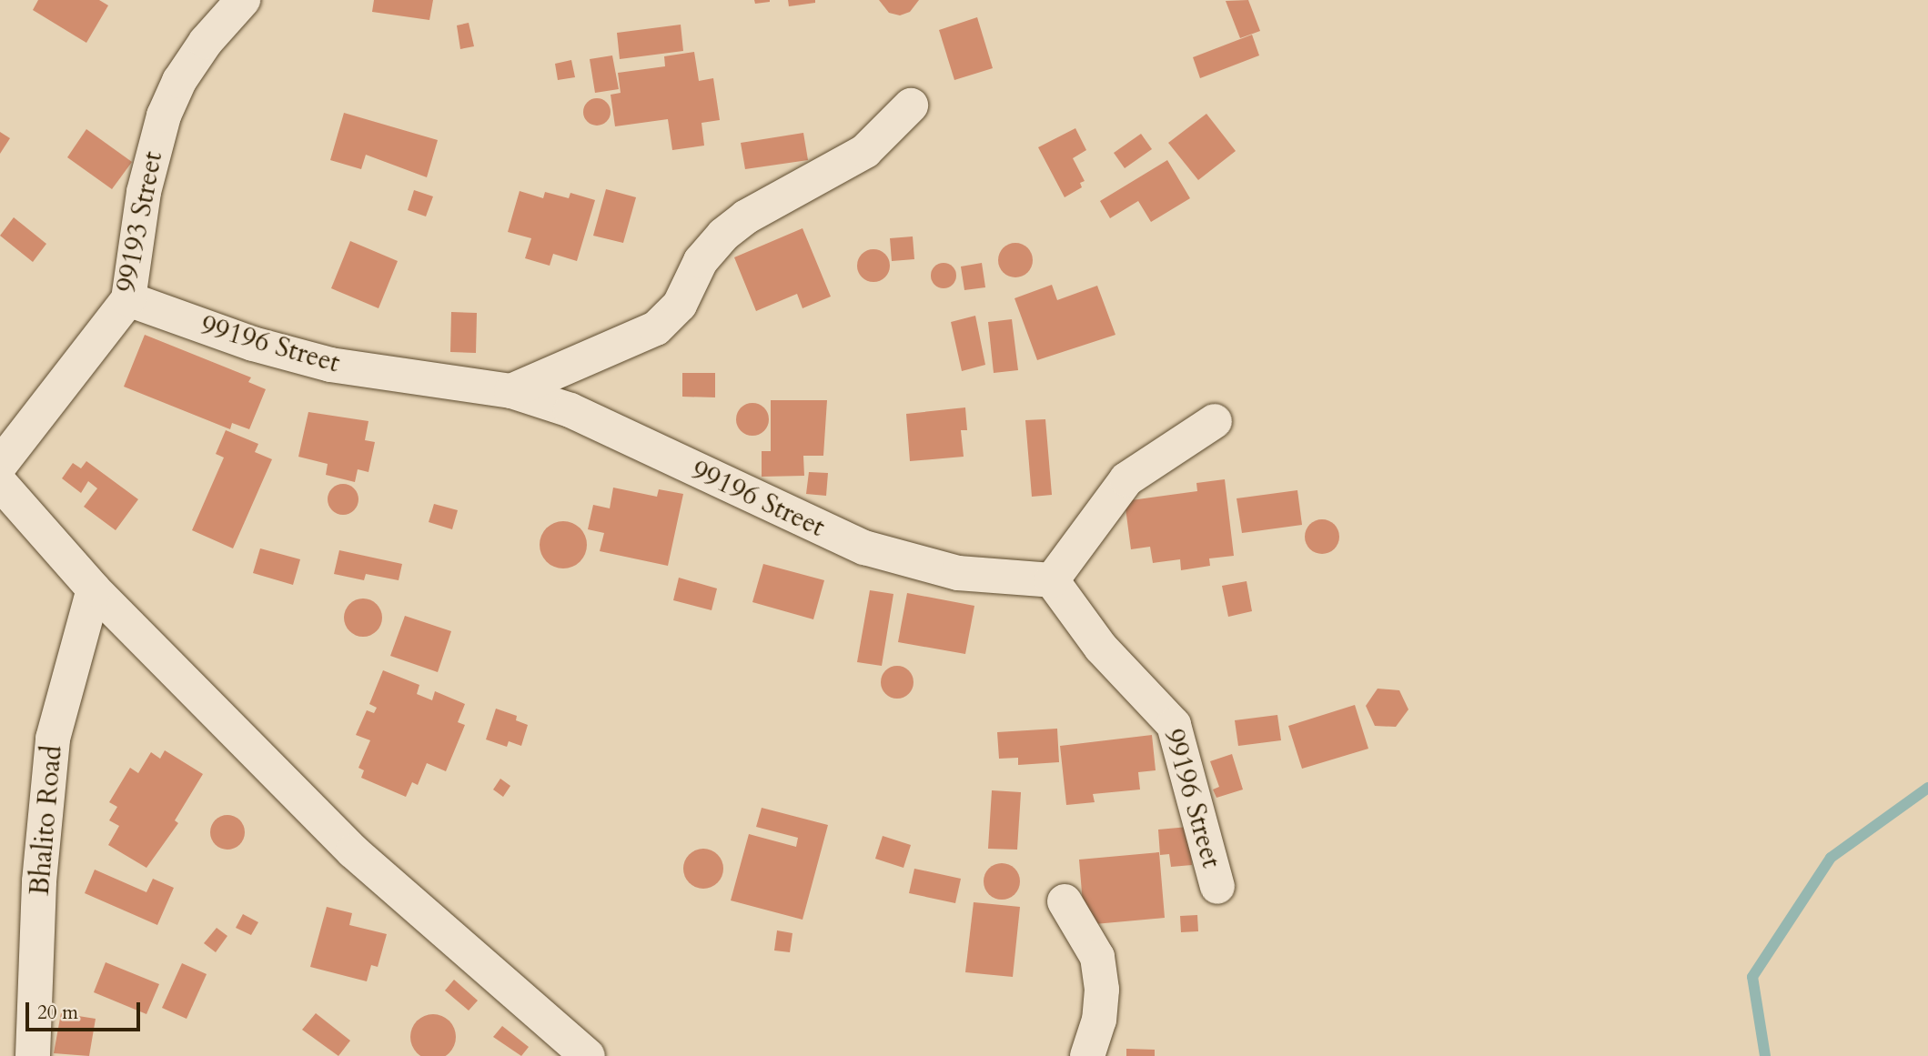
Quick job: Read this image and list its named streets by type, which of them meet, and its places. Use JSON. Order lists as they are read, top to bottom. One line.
{"streets":{"street":["99193 Street","99196 Street","Bhalito Road"]},"crossings":[["99193 Street","99196 Street"]],"scale_bar":"20 m"}
